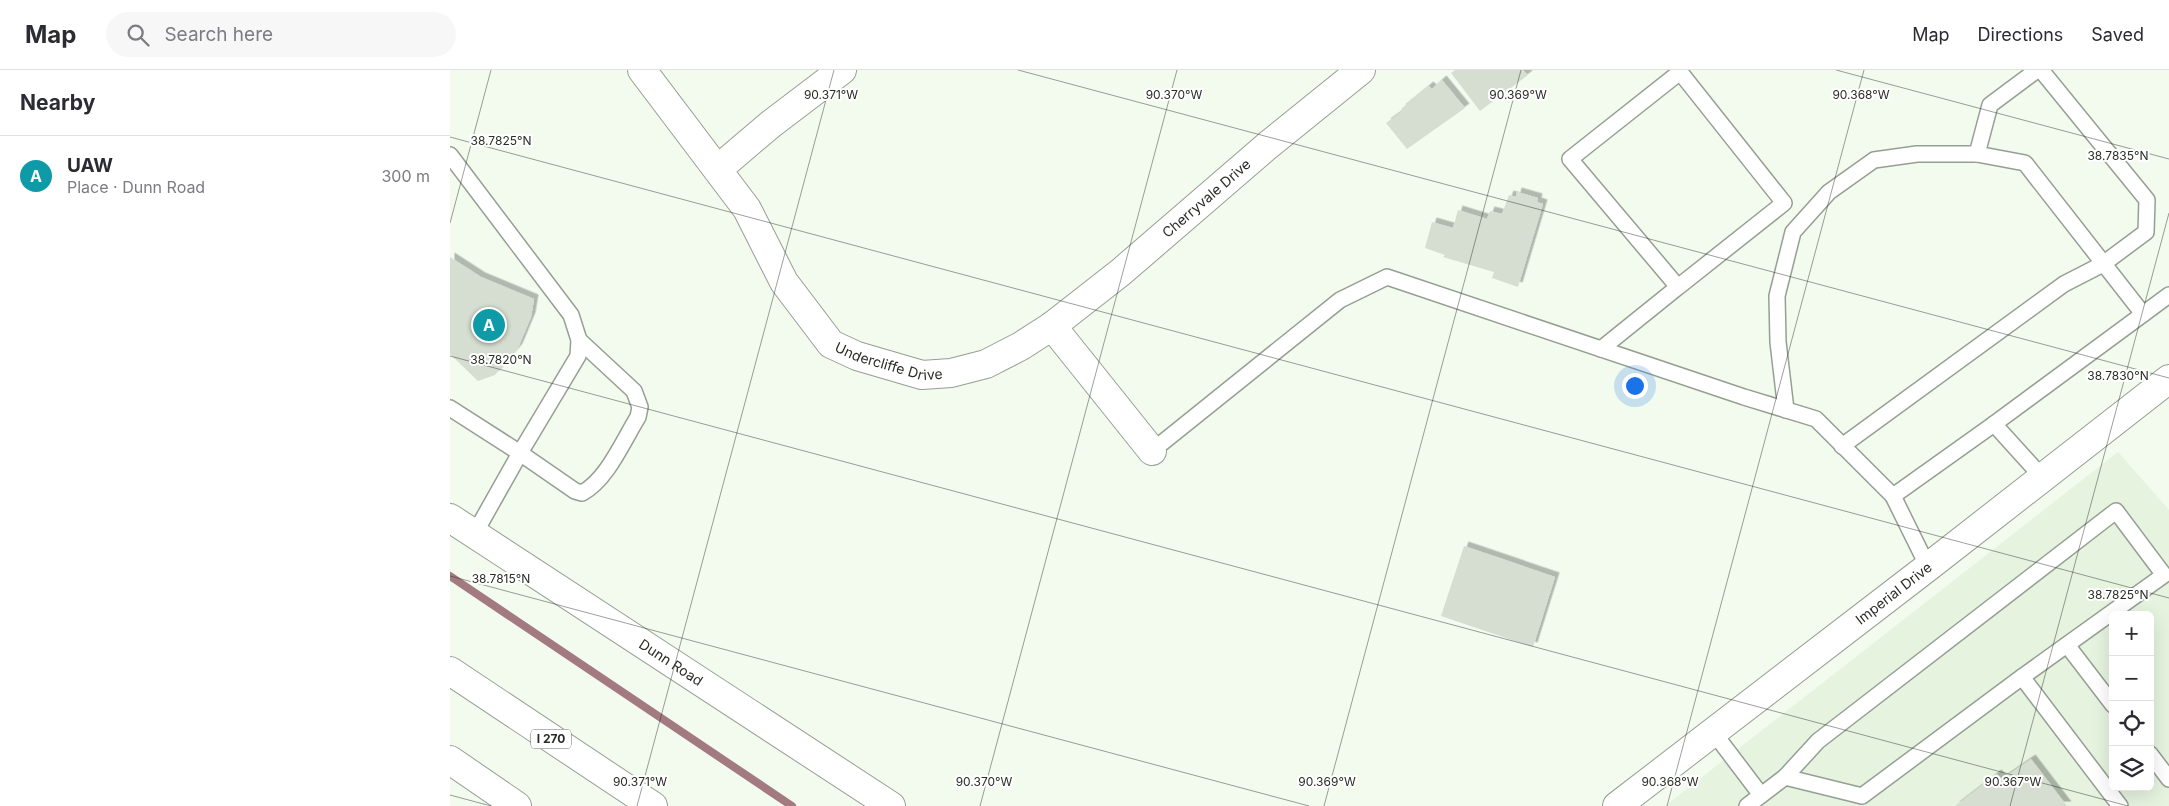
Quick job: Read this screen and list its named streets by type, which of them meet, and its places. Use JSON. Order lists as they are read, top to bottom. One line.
{"streets":{"main road":["Cherryvale Drive","Undercliffe Drive","Imperial Drive","Dunn Road","I 270"]},"crossings":[["Cherryvale Drive","Undercliffe Drive"]],"page":{"header":"Map","search":"Search here","nav":["Map","Directions","Saved"],"heading":"Nearby","list":[{"mark":"A","name":"UAW","note":"Place · Dunn Road","value":"300 m"}],"pins":"A","map_buttons":["+","−"]},"coordinates":["90.371°W","90.370°W","90.369°W","90.368°W","38.7825°N","38.7835°N","38.7820°N","38.7830°N","38.7815°N","90.367°W"]}
